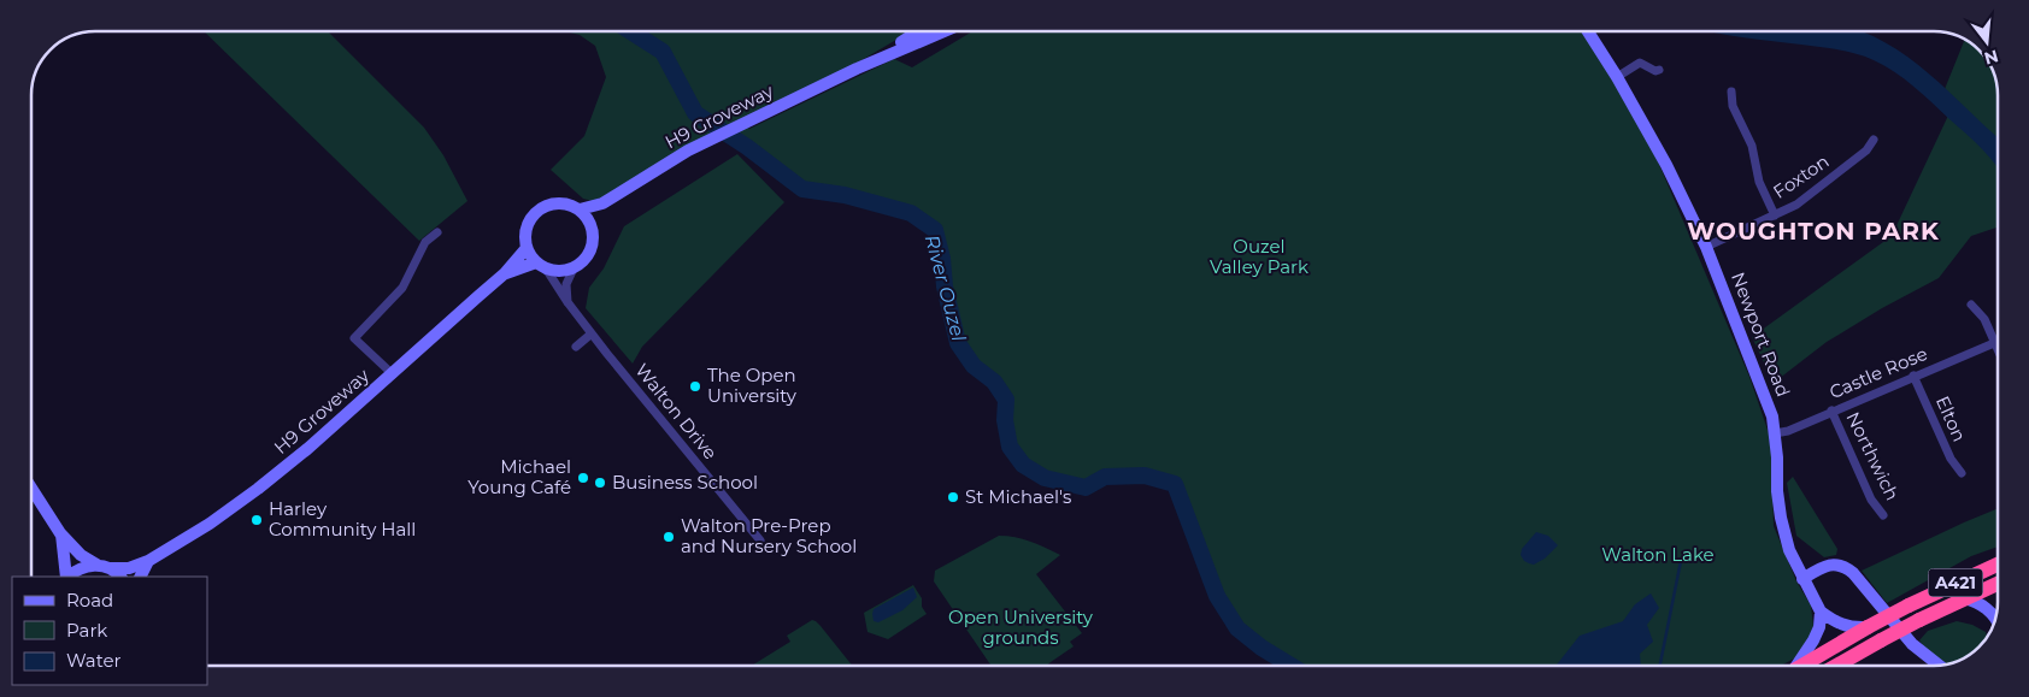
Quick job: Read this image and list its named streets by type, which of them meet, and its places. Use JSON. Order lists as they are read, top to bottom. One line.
{"streets":{"highway":["A421"],"street":["H9 Groveway","Foxton","Newport Road","Castle Rose","Walton Drive","Elton","Northwich"]},"crossings":[["H9 Groveway","Walton Drive"],["Foxton","Newport Road"],["Newport Road","Castle Rose"],["Castle Rose","Elton"],["Castle Rose","Northwich"]],"districts":["WOUGHTON PARK"],"water":["River Ouzel"],"parks":["Ouzel Valley Park","Walton Lake","Open University grounds"],"places":["The Open University","Michael Young Café","Business School","St Michael's","Harley Community Hall","Walton Pre-Prep and Nursery School"],"legend":["Road","Park","Water"],"north":"bottom"}
